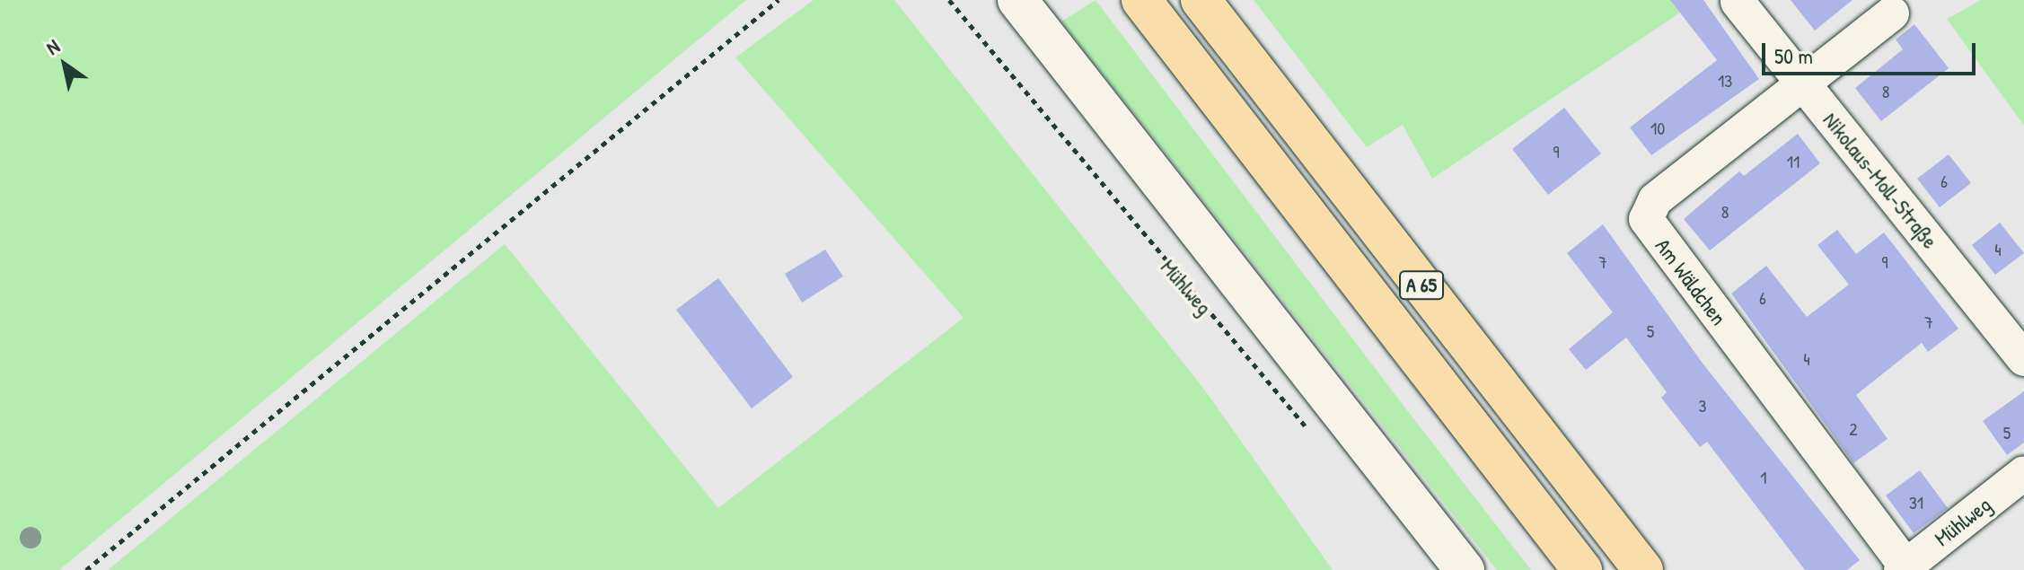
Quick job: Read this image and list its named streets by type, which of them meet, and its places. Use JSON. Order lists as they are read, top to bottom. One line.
{"streets":{"highway":["A 65"],"street":["Nikolaus-Moll-Straße","Am Wäldchen","Mühlweg"]},"crossings":[["Nikolaus-Moll-Straße","Am Wäldchen"],["Am Wäldchen","Mühlweg"]],"house_numbers":["13","8","10","9","11","6","8","4","7","9","6","7","5","4","3","2","5","1","31"],"scale_bar":"50 m","north":"top left"}
